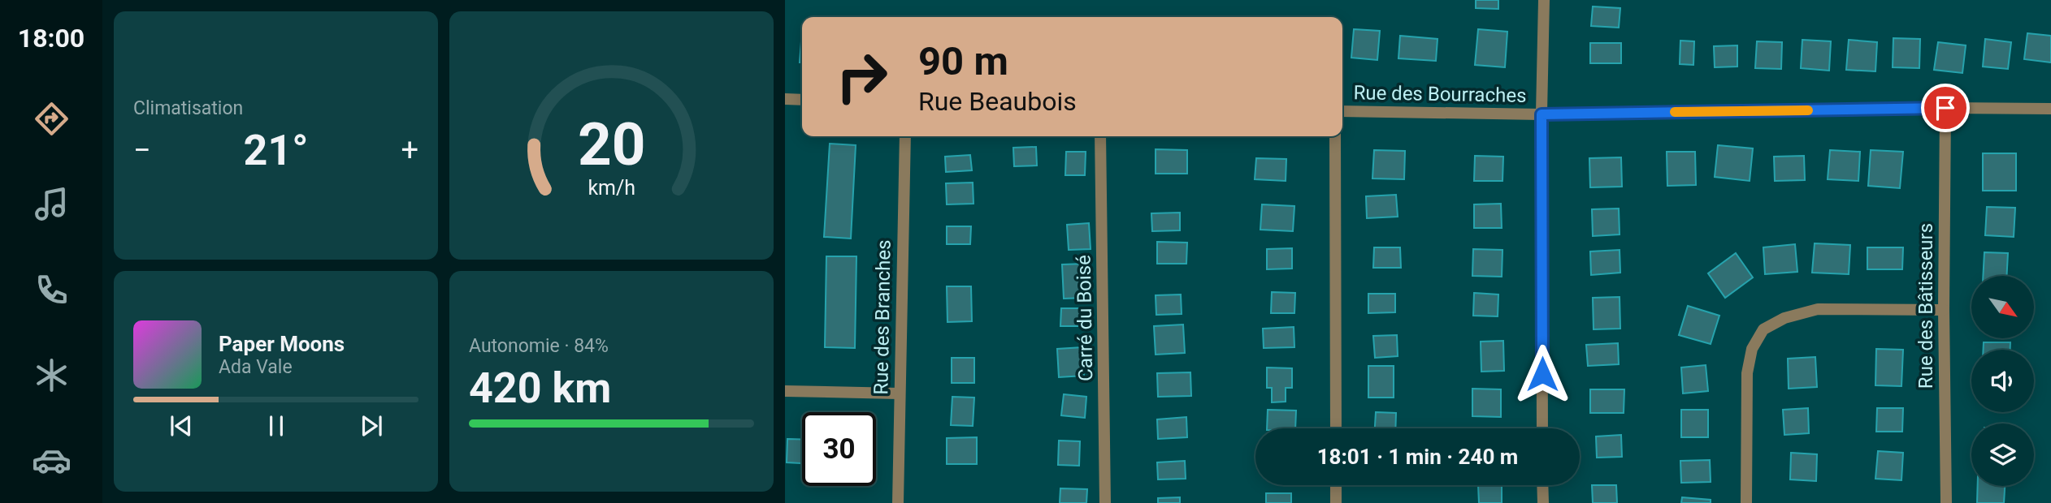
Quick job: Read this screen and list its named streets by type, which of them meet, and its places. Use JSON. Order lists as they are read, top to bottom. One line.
{"streets":{"street":["Rue des Bourraches","Rue des Bâtisseurs","Rue des Branches","Carré du Boisé"]},"crossings":[["Rue des Bourraches","Rue des Bâtisseurs"]],"north":"bottom right","page":{"tabs":"18:00","tile":["Climatisation",["Autonomie · 84%","420 km"]],"turn":["90 m","Rue Beaubois"],"heat":["−","21°","+"],"song":["Paper Moons","Ada Vale"],"limit":"30","trip":"18:01 · 1 min · 240 m","gauge":["20","km/h"]}}
